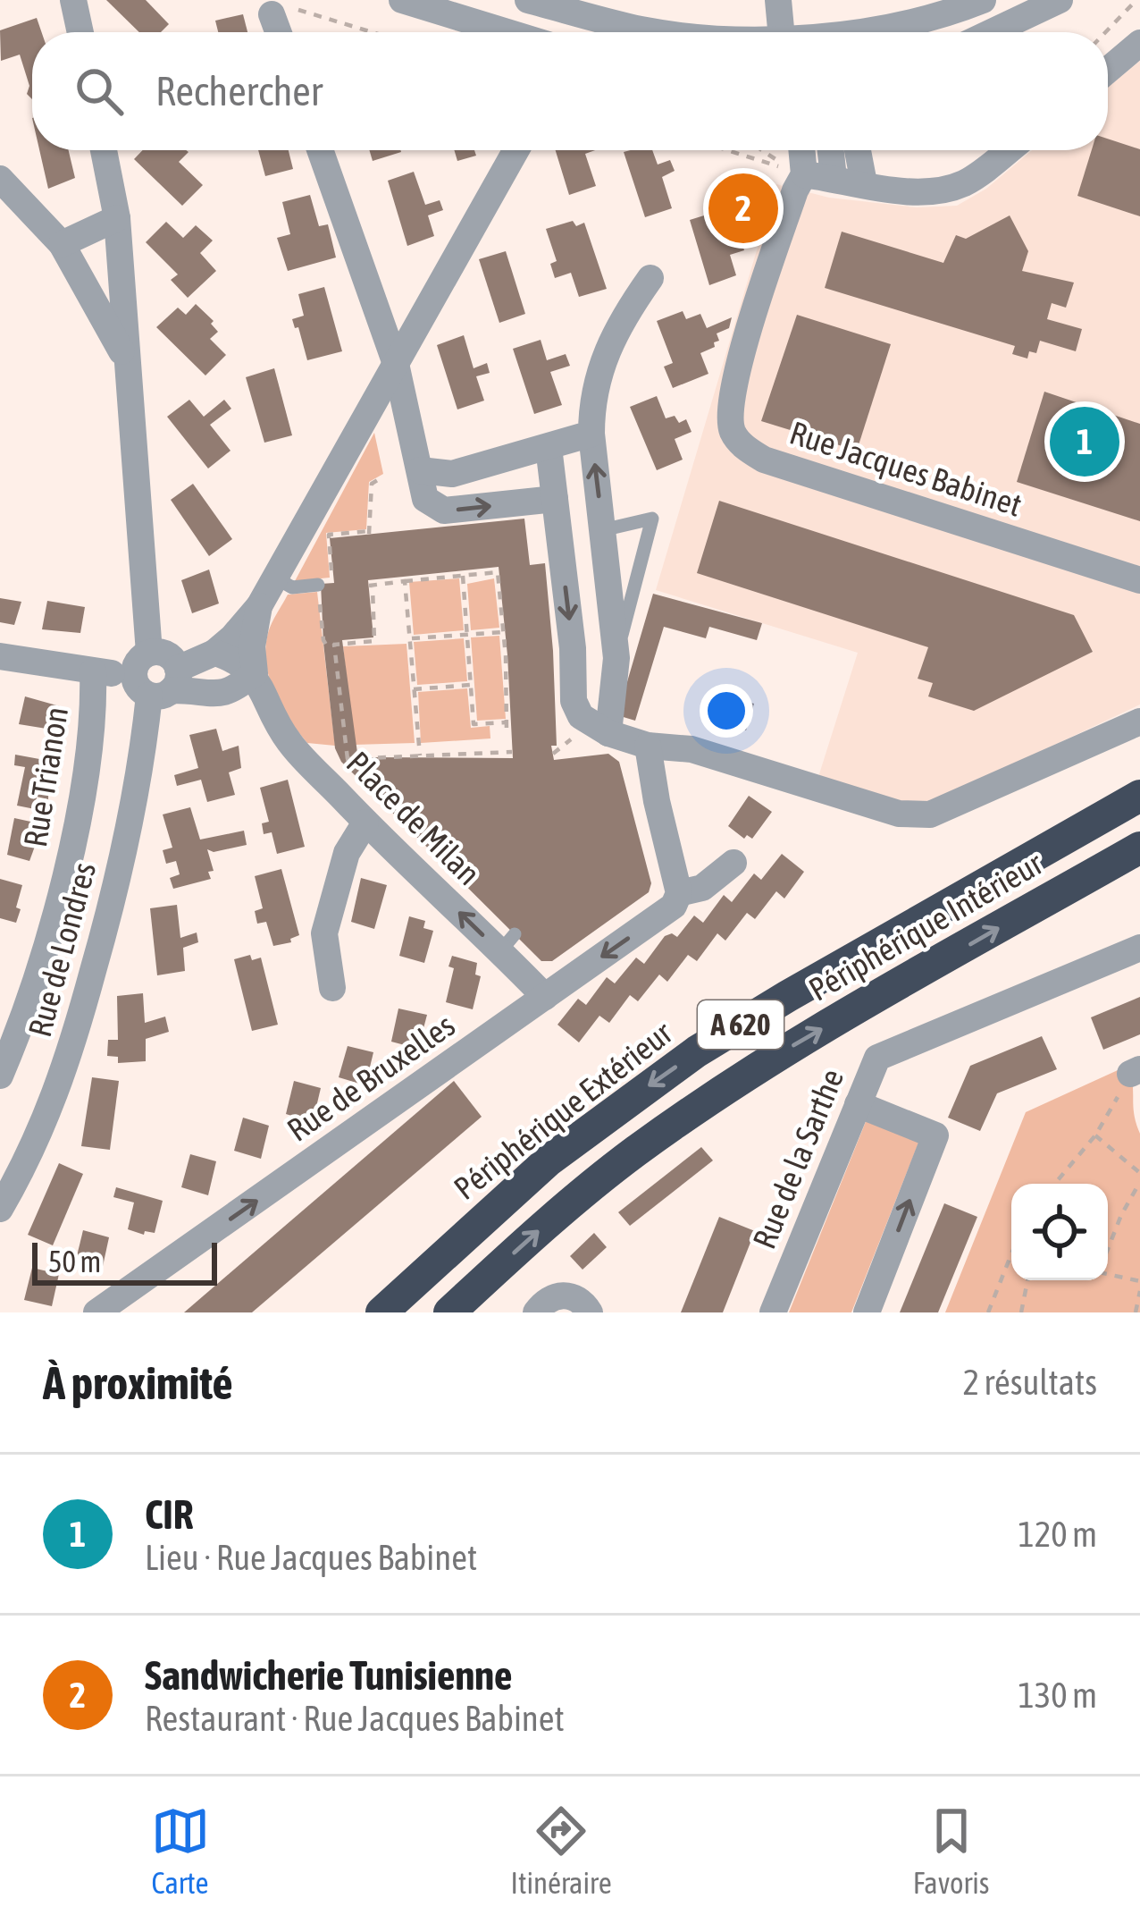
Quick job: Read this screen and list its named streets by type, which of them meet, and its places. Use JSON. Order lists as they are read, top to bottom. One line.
{"streets":{"highway":["Périphérique Intérieur","A 620","Périphérique Extérieur"],"street":["Rue Jacques Babinet","Rue Trianon","Place de Milan","Rue de Londres","Rue de Bruxelles","Rue de la Sarthe"]},"crossings":[["Place de Milan","Rue de Londres"],["Place de Milan","Rue de Bruxelles"]],"one_way":["Périphérique Intérieur","Périphérique Extérieur"],"scale_bar":"50 m","page":{"search":"Rechercher","pins":["2","1"],"scale":"50 m","heading":["À proximité","2 résultats"],"list":[{"mark":"1","name":"CIR","note":"Lieu · Rue Jacques Babinet","value":"120 m"},{"mark":"2","name":"Sandwicherie Tunisienne","note":"Restaurant · Rue Jacques Babinet","value":"130 m"}],"nav":["Carte","Itinéraire","Favoris"]}}
